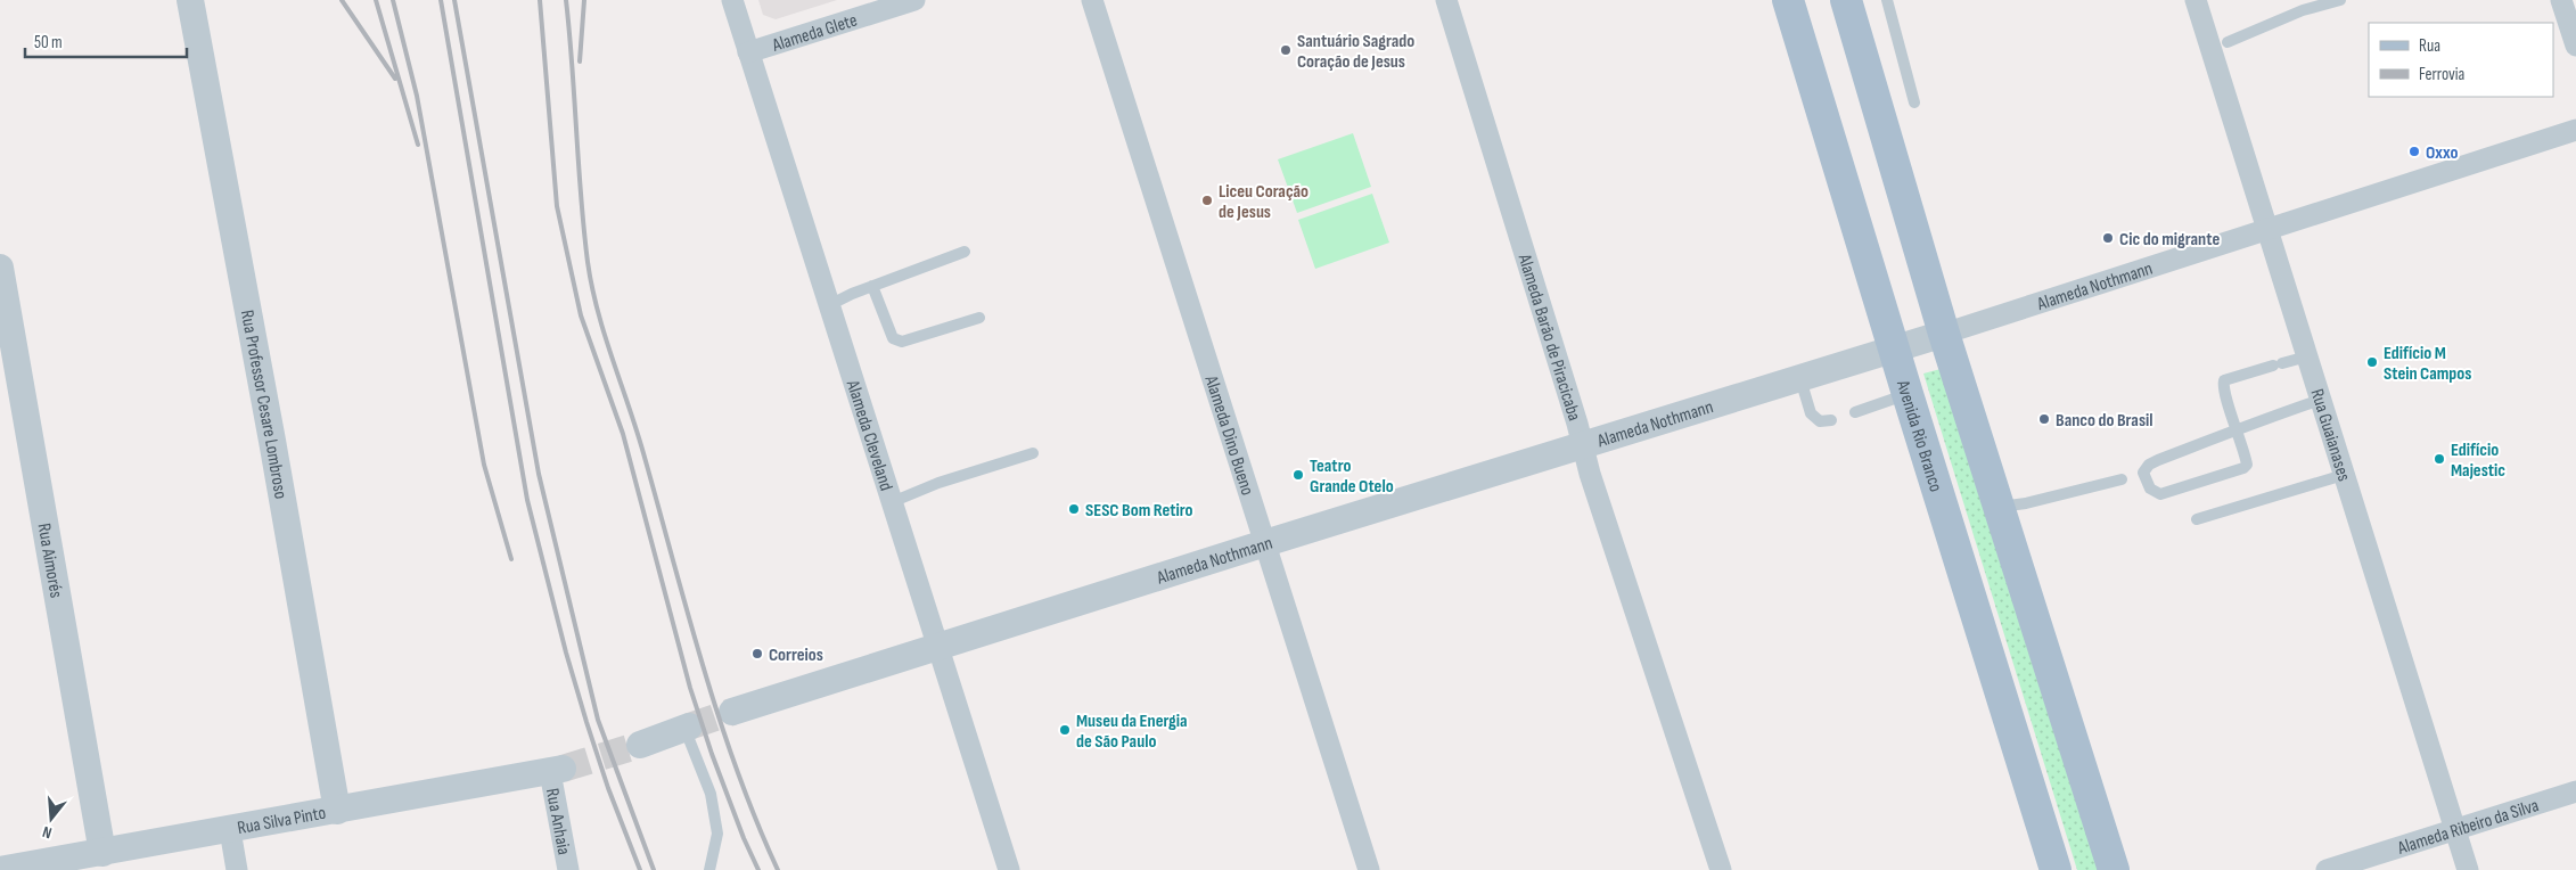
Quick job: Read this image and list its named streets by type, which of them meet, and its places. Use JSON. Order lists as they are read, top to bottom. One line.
{"streets":{"main road":["Avenida Rio Branco"],"street":["Alameda Glete","Alameda Nothmann","Alameda Barão de Piracicaba","Rua Professor Cesare Lombroso","Alameda Cleveland","Alameda Dino Bueno","Rua Guaianases","Rua Aimorés","Rua Silva Pinto","Rua Anhaia","Alameda Ribeiro da Silva"]},"crossings":[["Alameda Glete","Alameda Cleveland"],["Alameda Nothmann","Alameda Barão de Piracicaba"],["Alameda Nothmann","Alameda Cleveland"],["Alameda Nothmann","Alameda Dino Bueno"],["Alameda Nothmann","Avenida Rio Branco"],["Alameda Nothmann","Rua Guaianases"],["Rua Professor Cesare Lombroso","Rua Silva Pinto"],["Rua Guaianases","Alameda Ribeiro da Silva"],["Rua Aimorés","Rua Silva Pinto"],["Rua Silva Pinto","Rua Anhaia"]],"places":["Santuário Sagrado Coração de Jesus","Oxxo","Liceu Coração de Jesus","Cic do migrante","Edifício M Stein Campos","Banco do Brasil","Edifício Majestic","Teatro Grande Otelo","SESC Bom Retiro","Correios","Museu da Energia de São Paulo"],"legend":["Rua","Ferrovia"],"scale_bar":"50 m","north":"bottom"}
